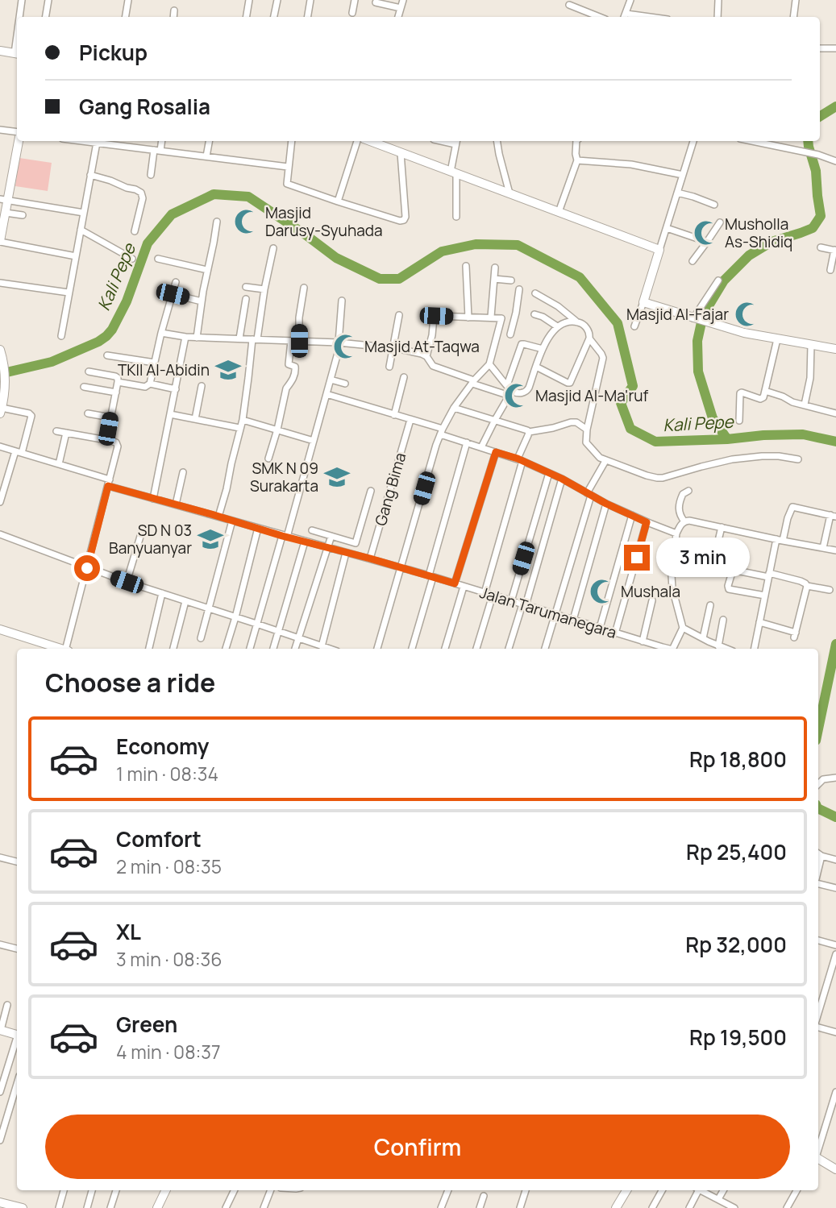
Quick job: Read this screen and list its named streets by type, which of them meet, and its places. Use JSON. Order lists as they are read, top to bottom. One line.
{"streets":{"street":["Gang Bima","Jalan Tarumanegara"]},"crossings":[["Gang Bima","Jalan Tarumanegara"]],"water":["Kali Pepe"],"places":{"mosque":["Masjid Darusy-Syuhada","Musholla As-Shidiq","Masjid Al-Fajar","Masjid At-Taqwa","Masjid Al-Ma'ruf","Mushala"],"school or university":["TKII Al-Abidin","SMK N 09 Surakarta","SD N 03 Banyuanyar"]},"page":{"banner":["Pickup","Gang Rosalia"],"bubble":"3 min","heading":"Choose a ride","list":[{"name":"Economy","note":"1 min · 08:34","value":"Rp 18,800"},{"name":"Comfort","note":"2 min · 08:35","value":"Rp 25,400"},{"name":"XL","note":"3 min · 08:36","value":"Rp 32,000"},{"name":"Green","note":"4 min · 08:37","value":"Rp 19,500"}],"buttons":"Confirm"}}
